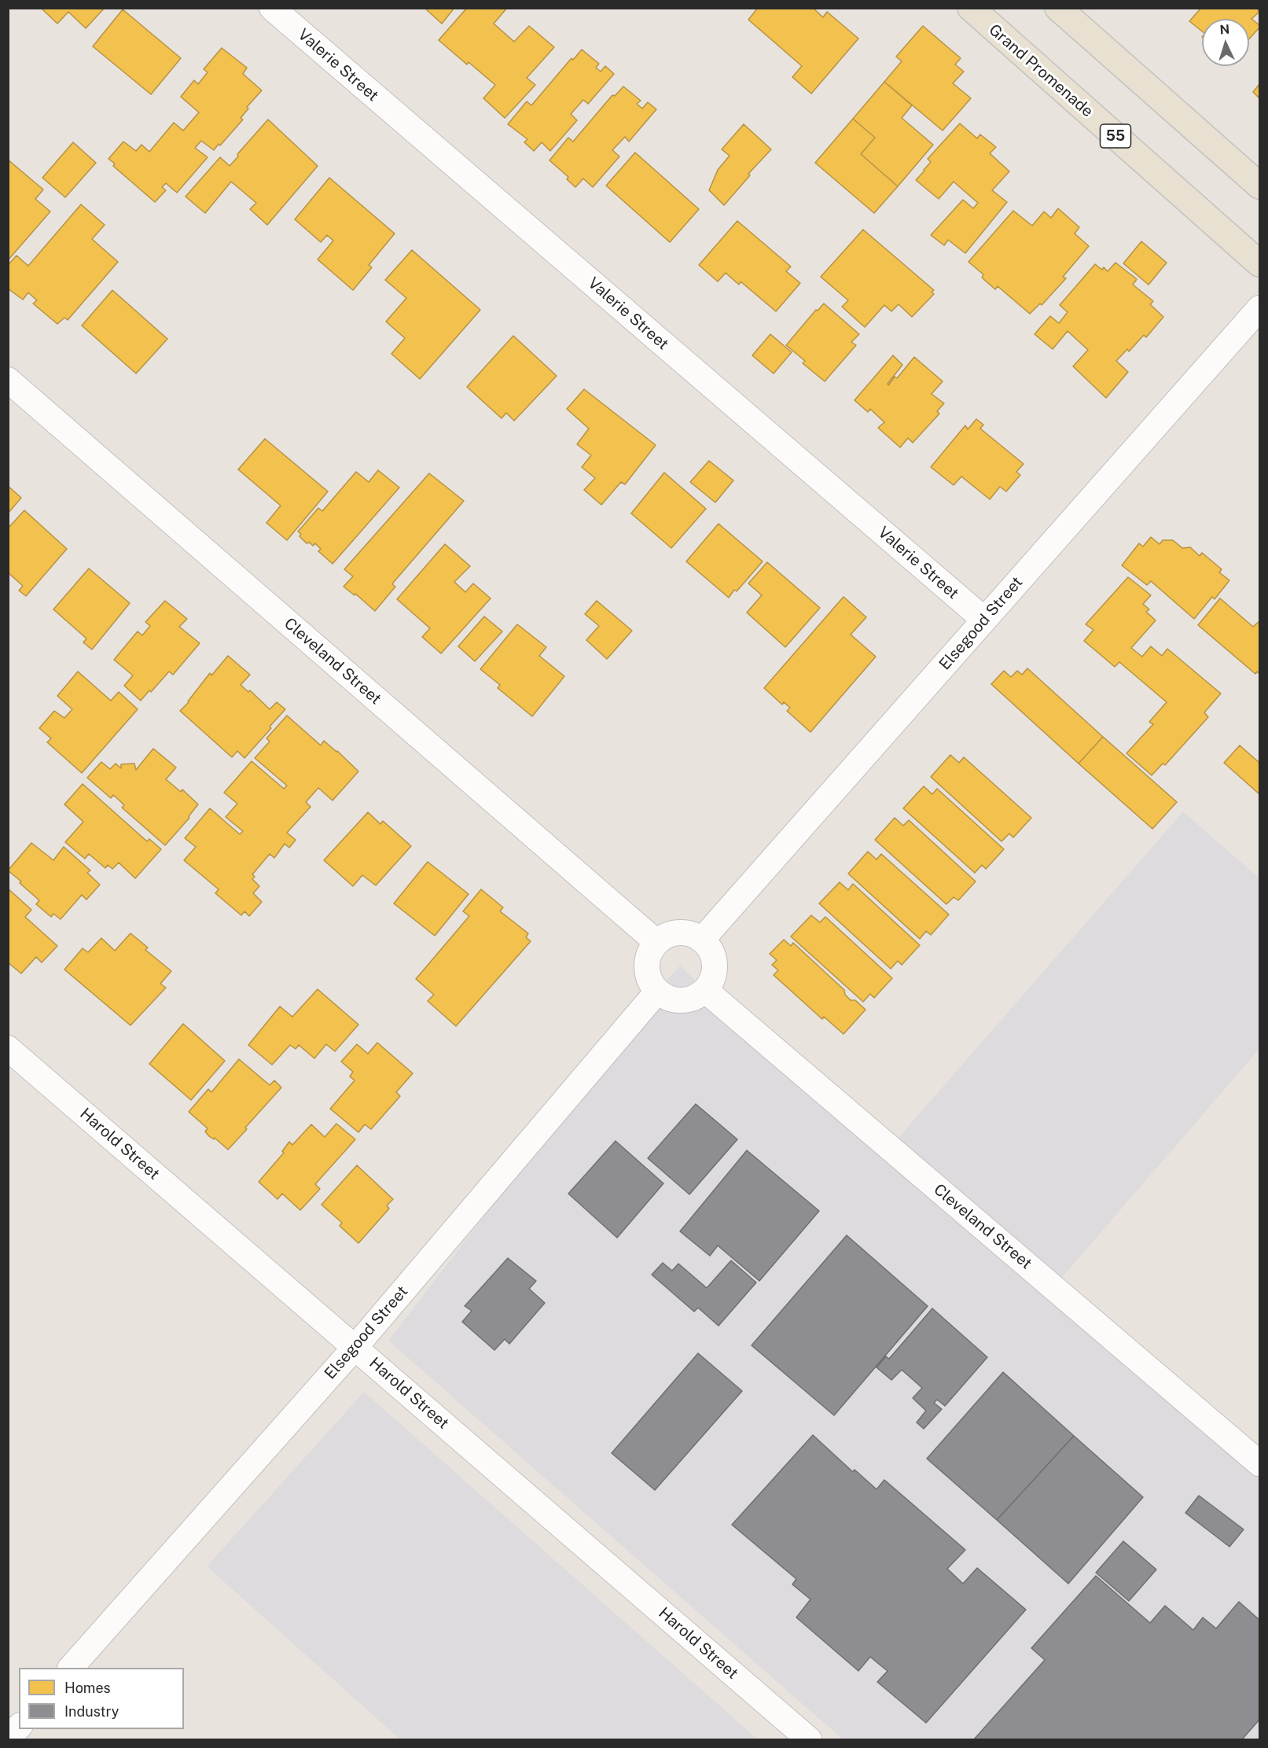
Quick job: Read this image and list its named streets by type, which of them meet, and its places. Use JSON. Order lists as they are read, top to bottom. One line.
{"streets":{"main road":["Grand Promenade","55"],"street":["Valerie Street","Elsegood Street","Cleveland Street","Harold Street"]},"crossings":[["Valerie Street","Elsegood Street"],["Elsegood Street","Cleveland Street"],["Elsegood Street","Harold Street"]],"legend":["Homes","Industry"],"north":"top"}
